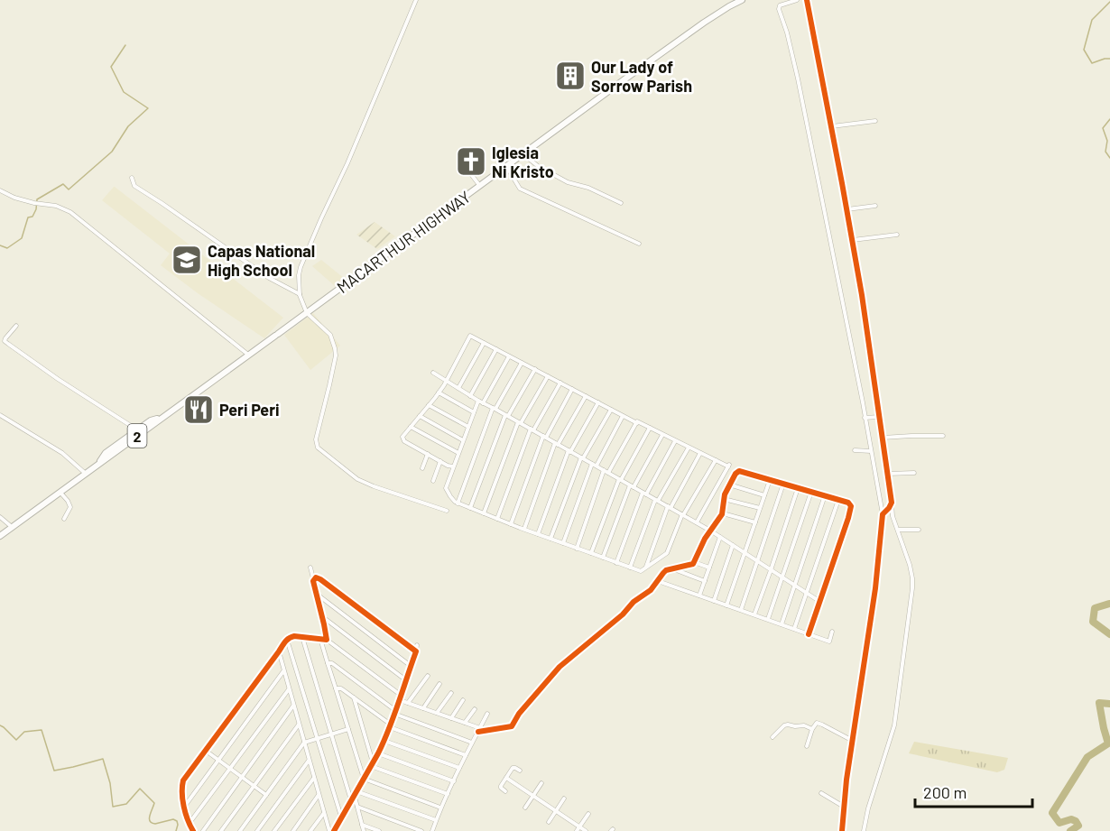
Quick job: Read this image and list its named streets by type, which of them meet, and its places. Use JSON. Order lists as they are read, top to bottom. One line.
{"streets":{"highway":["MACARTHUR HIGHWAY","2"]},"places":{"building":["Our Lady of Sorrow Parish"],"church":["Iglesia Ni Kristo"],"school or university":["Capas National High School"],"restaurant":["Peri Peri"]},"scale_bar":"200 m"}
